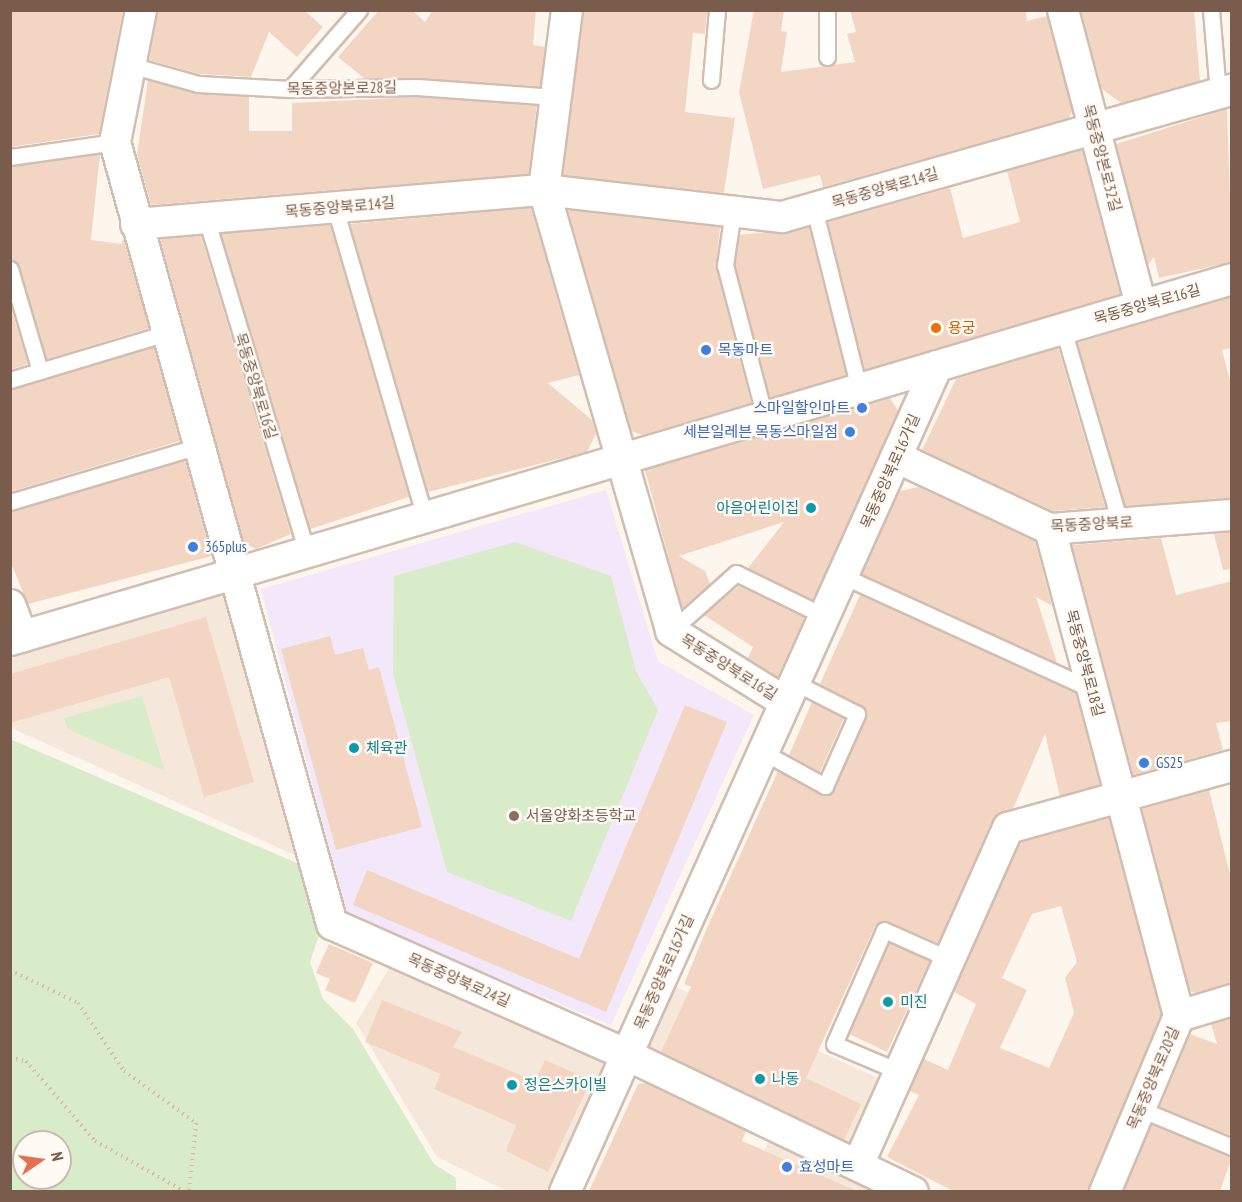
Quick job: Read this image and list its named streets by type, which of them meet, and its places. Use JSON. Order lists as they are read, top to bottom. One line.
{"streets":{"street":["목동중앙본로32길","목동중앙북로14길","목동중앙북로16길","목동중앙북로16가길","목동중앙북로","목동중앙북로18길","목동중앙북로24길","목동중앙북로20길"],"lane":["목동중앙본로28길"]},"crossings":[["목동중앙본로32길","목동중앙북로14길"],["목동중앙본로32길","목동중앙북로16길"],["목동중앙북로14길","목동중앙북로16길"],["목동중앙북로16길","목동중앙북로16가길"],["목동중앙북로16길","목동중앙북로24길"],["목동중앙북로16가길","목동중앙북로"],["목동중앙북로16가길","목동중앙북로24길"],["목동중앙북로","목동중앙북로18길"],["목동중앙북로18길","목동중앙북로20길"]],"places":["용궁","목동마트","스마일할인마트","세븐일레븐 목동스마일점","아음어린이집","365plus","체육관","GS25","서울양화초등학교","미진","나동","정은스카이빌","효성마트"],"north":"right"}
